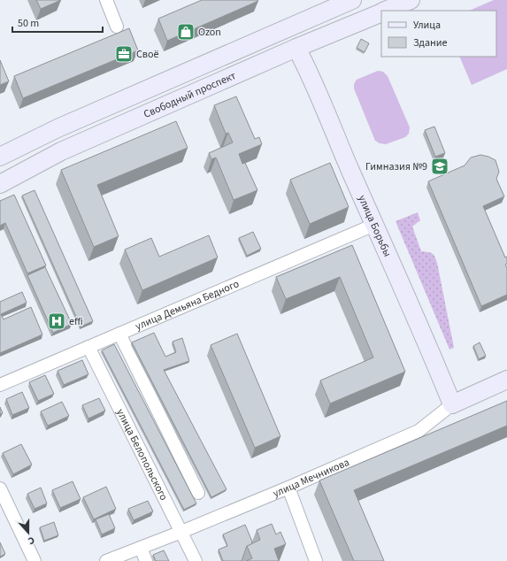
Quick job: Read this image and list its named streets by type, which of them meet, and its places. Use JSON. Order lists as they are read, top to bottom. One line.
{"streets":{"main road":["Свободный проспект","улица Борьбы","улица Мечникова"],"street":["улица Демьяна Бедного","улица Белопольского"]},"crossings":[["Свободный проспект","улица Борьбы"],["улица Борьбы","улица Демьяна Бедного"],["улица Борьбы","улица Мечникова"],["улица Демьяна Бедного","улица Белопольского"],["улица Белопольского","улица Мечникова"]],"places":{"shop":["Ozon"],"office":["Своё"],"school or university":["Гимназия №9"],"hospital":["effi"]},"legend":["Улица","Здание"],"scale_bar":"50 m","north":"bottom"}
